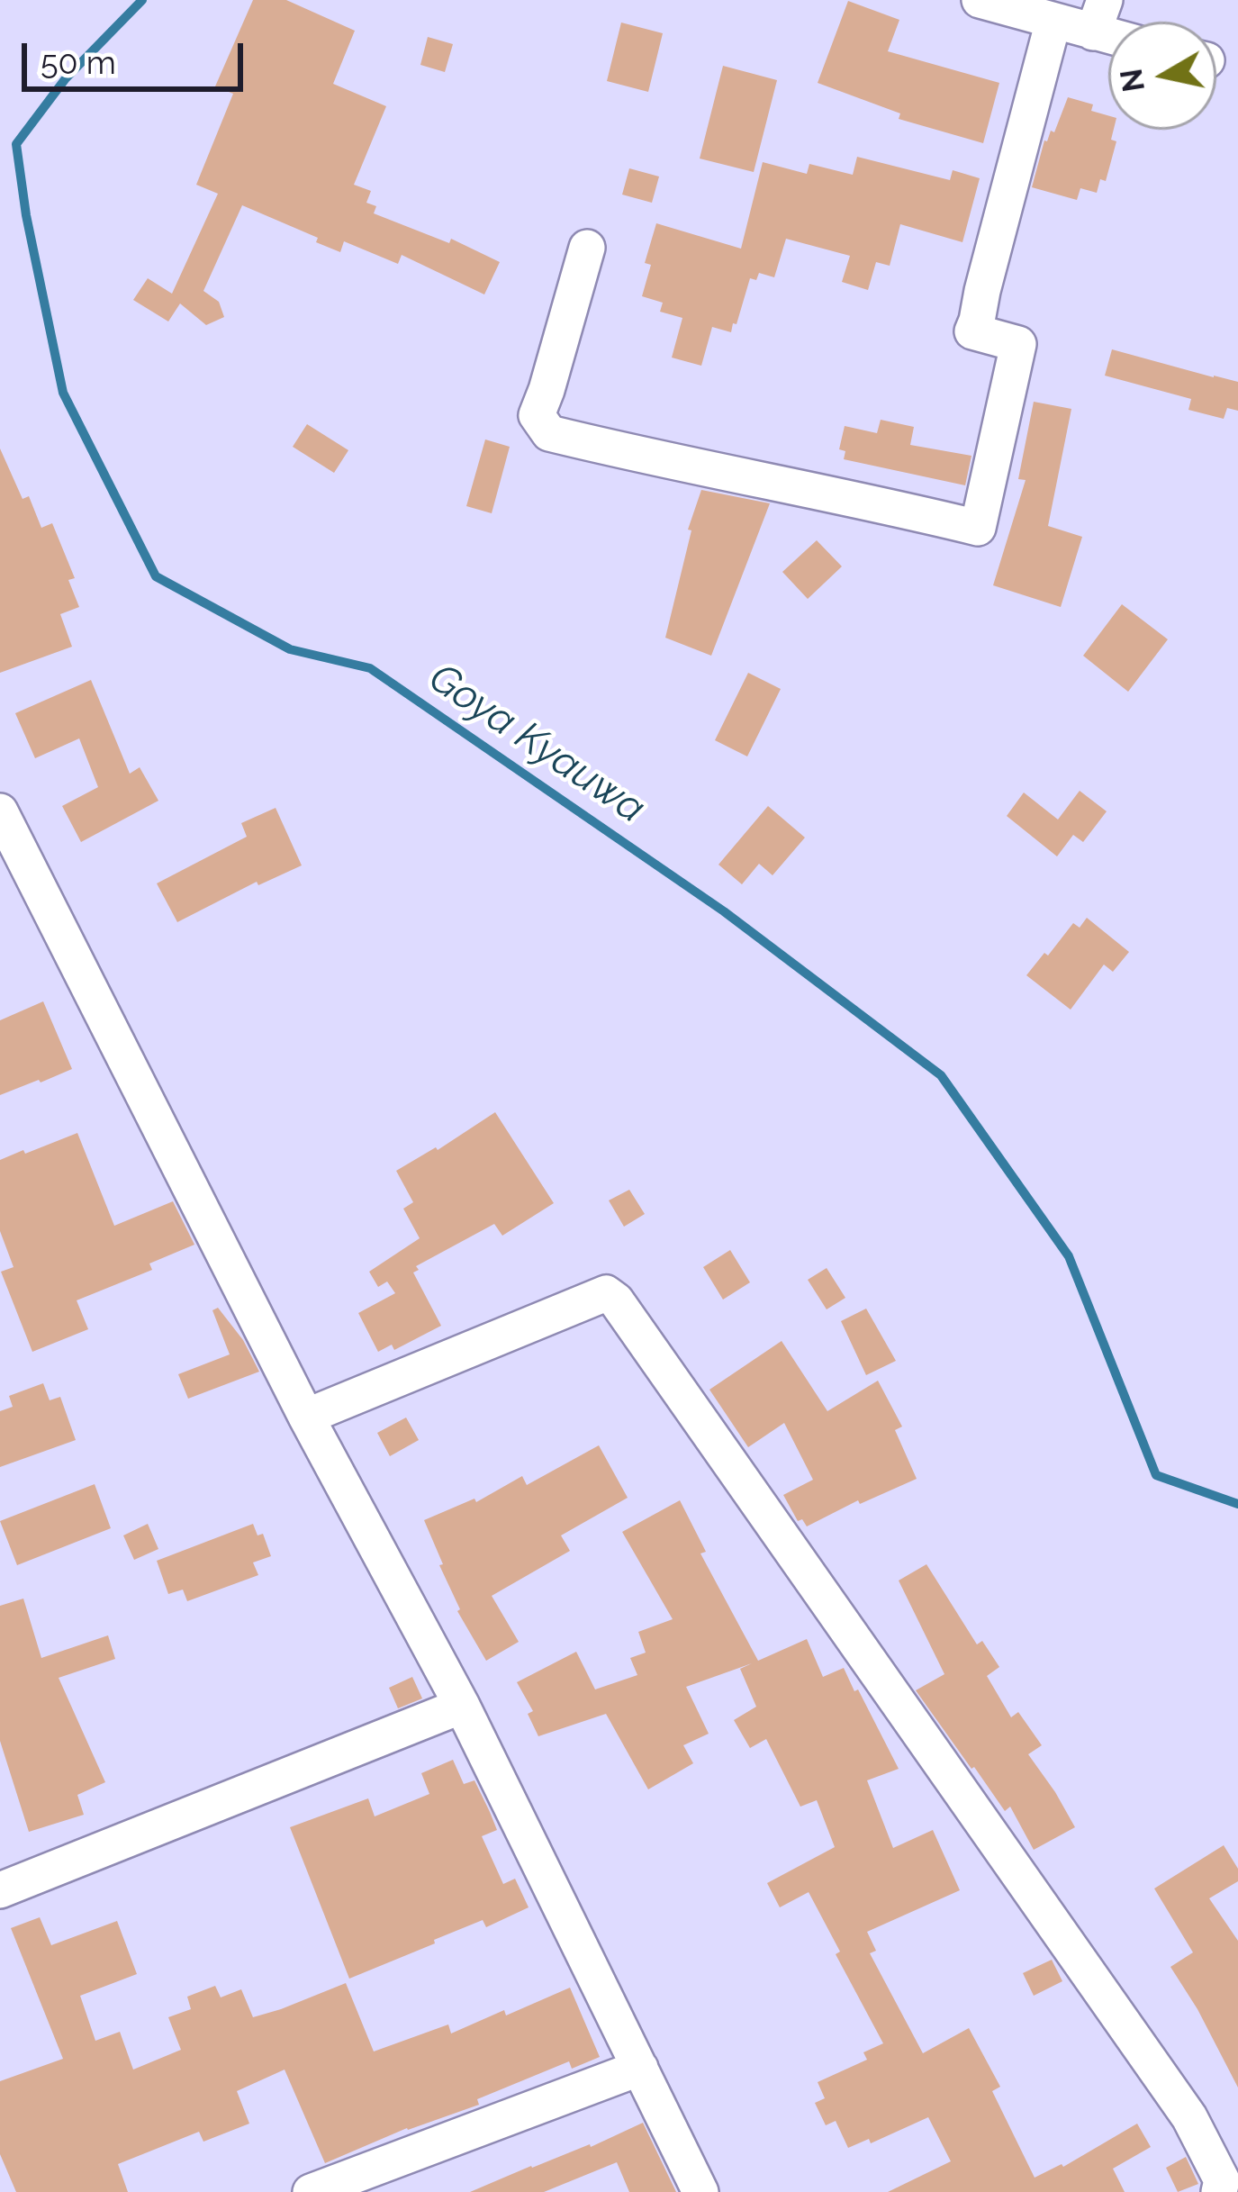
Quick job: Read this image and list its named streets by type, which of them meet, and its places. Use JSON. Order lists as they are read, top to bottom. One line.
{"water":["Goya Kyauwa"],"scale_bar":"50 m","north":"left"}
